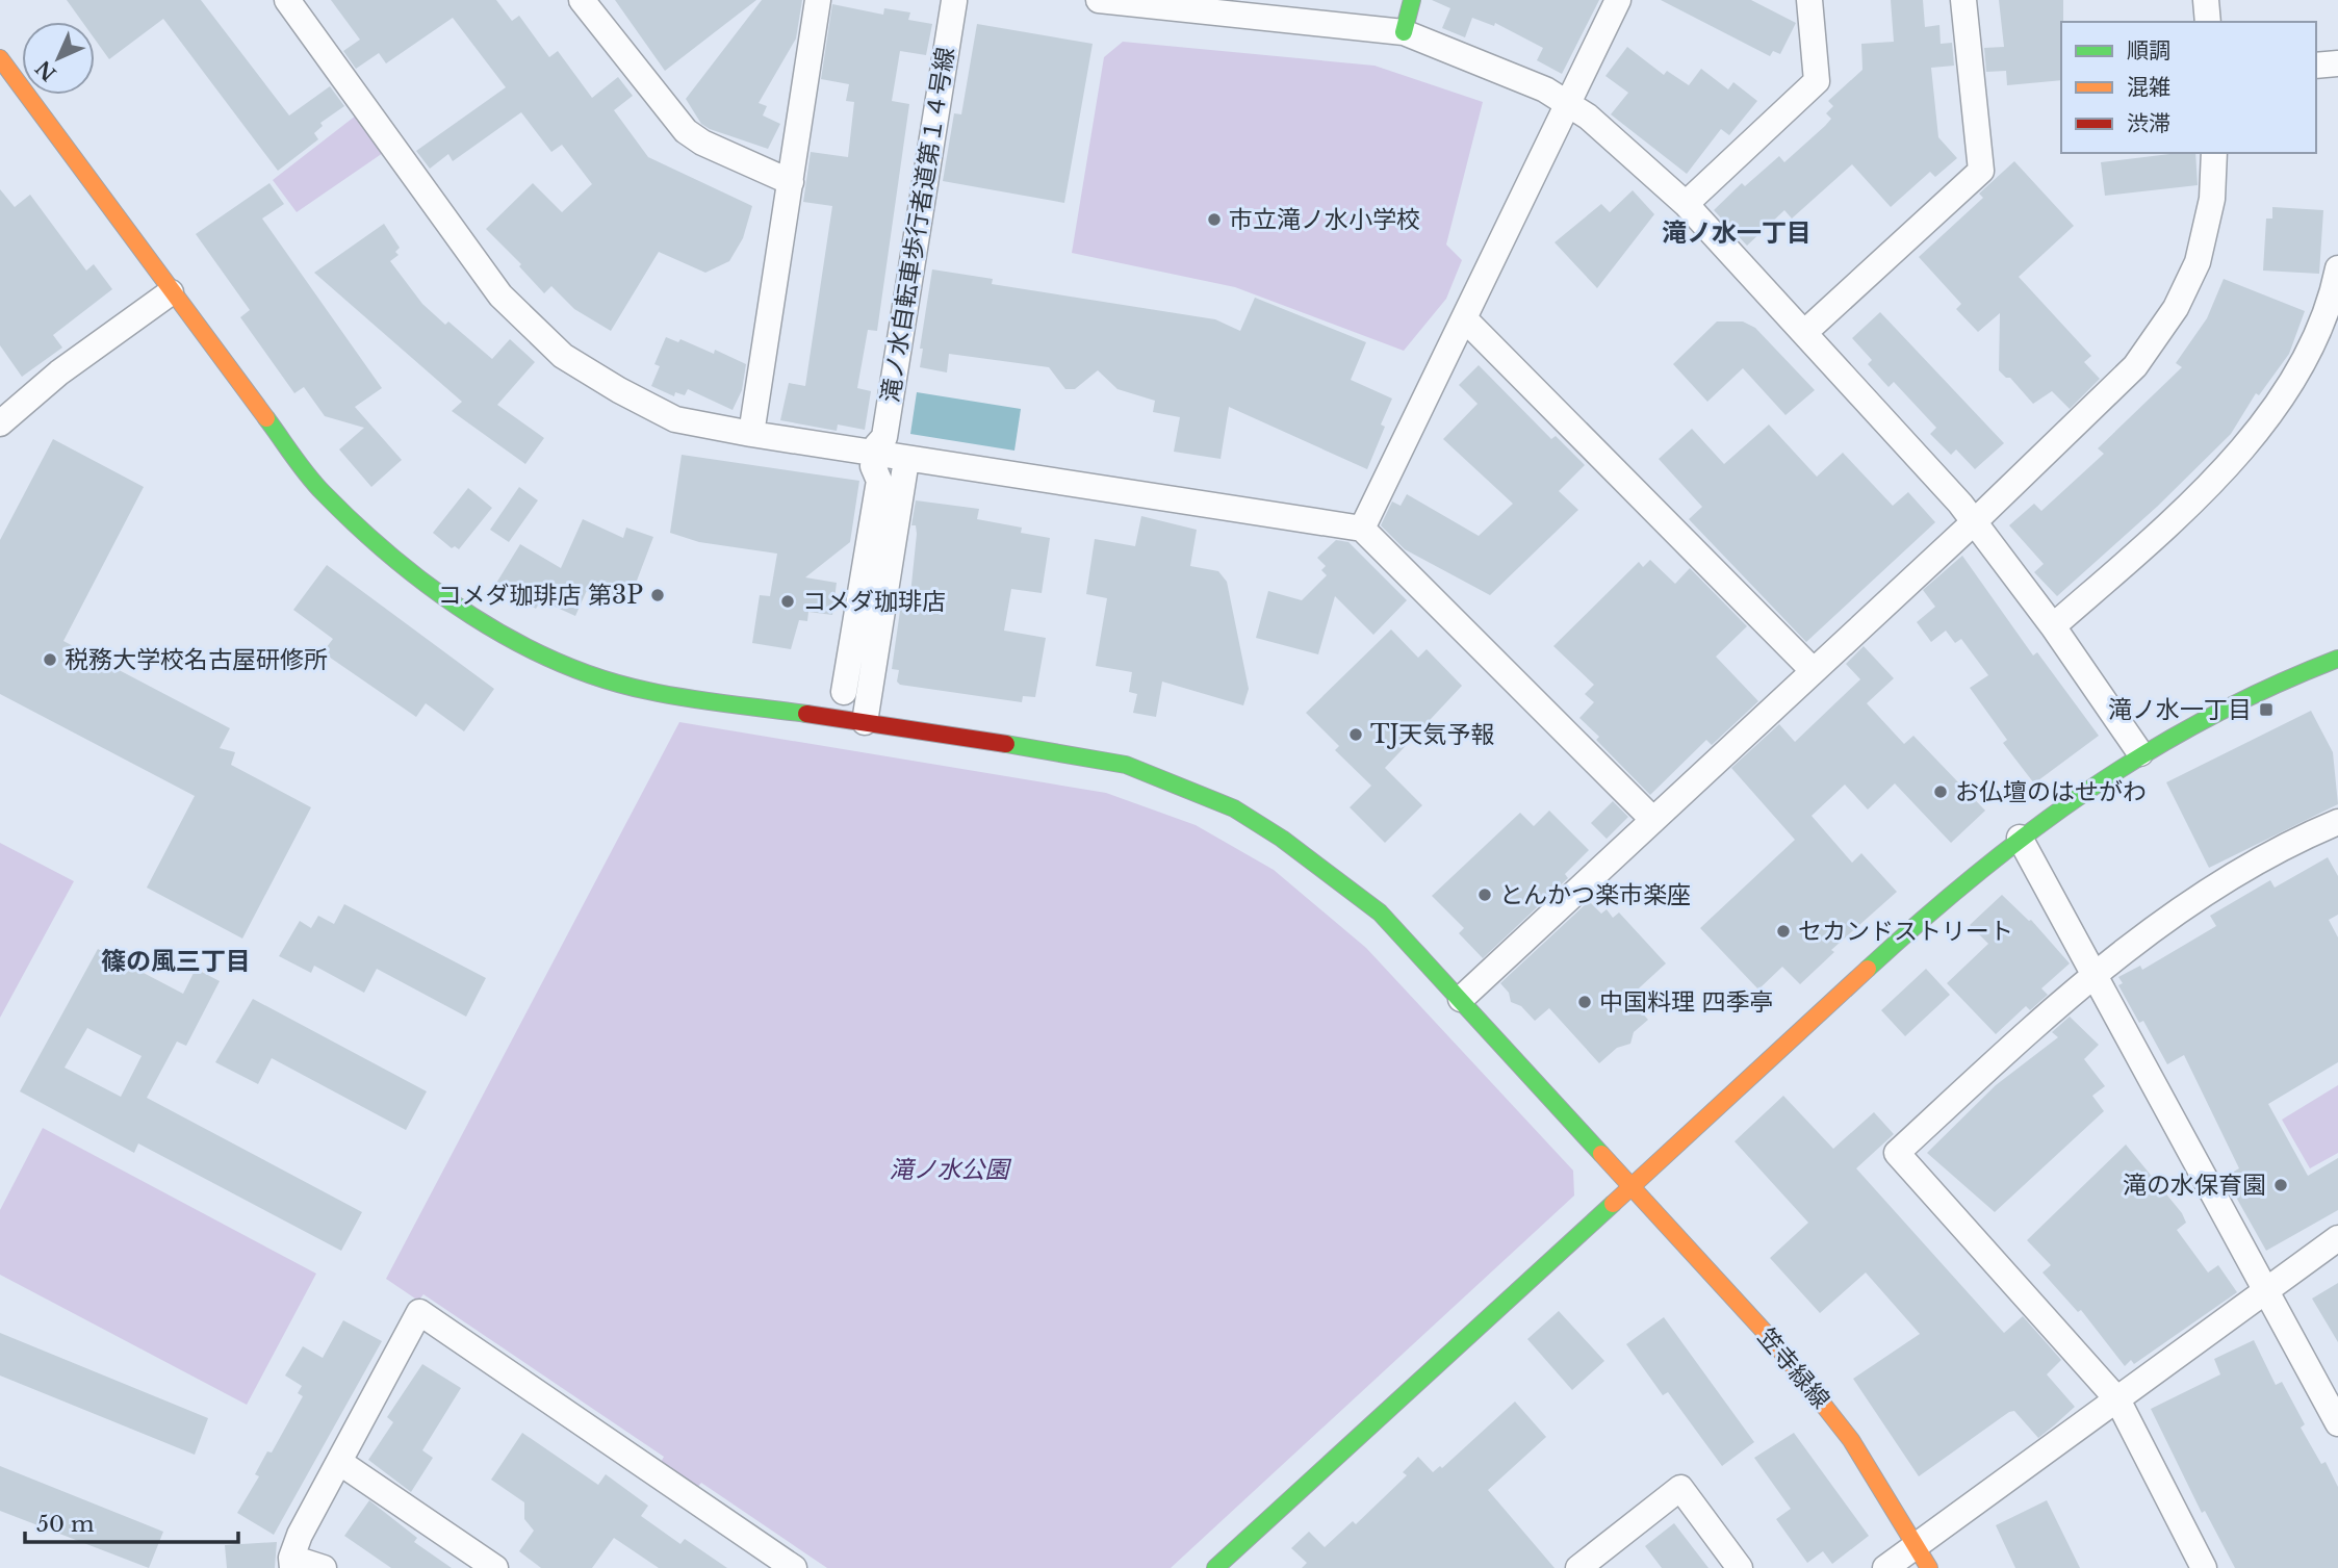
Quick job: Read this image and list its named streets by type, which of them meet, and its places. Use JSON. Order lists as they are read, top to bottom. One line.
{"streets":{"street":["滝ノ水自転車歩行者道第１４号線","笠寺緑線"]},"districts":["滝ノ水一丁目","篠の風三丁目"],"parks":["滝ノ水公園"],"places":{"other":["市立滝ノ水小学校","コメダ珈琲店 第3P","コメダ珈琲店","税務大学校名古屋研修所","TJ天気予報","お仏壇のはせがわ","とんかつ楽市楽座","セカンドストリート","中国料理 四季亭","滝の水保育園"],"transit":["滝ノ水一丁目"]},"legend":["順調","混雑","渋滞"],"scale_bar":"50 m","north":"bottom left"}
